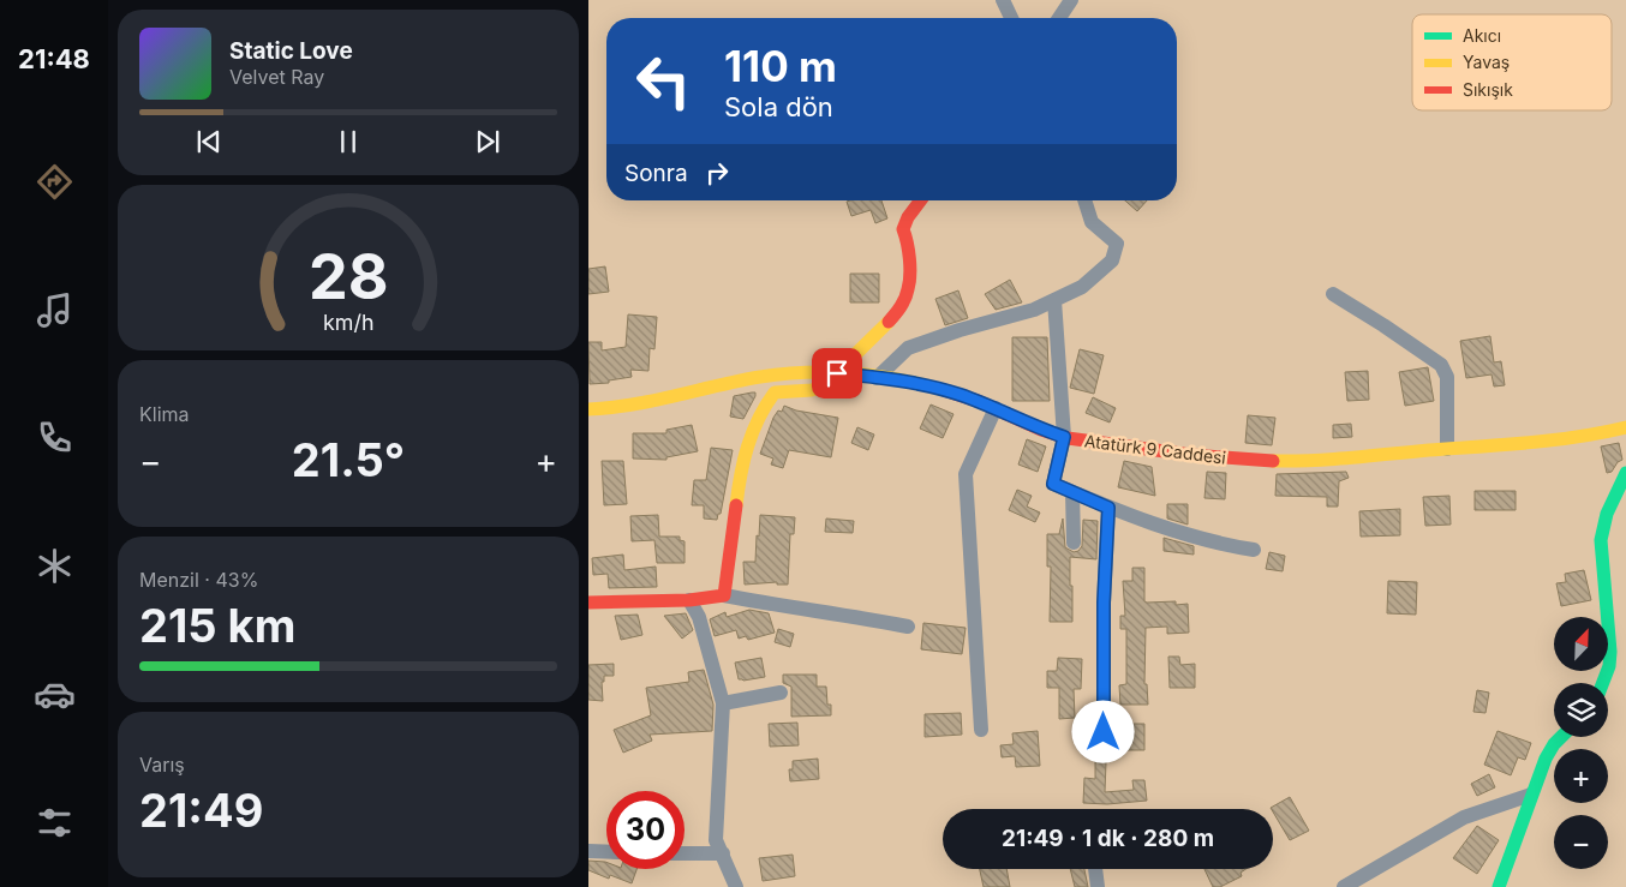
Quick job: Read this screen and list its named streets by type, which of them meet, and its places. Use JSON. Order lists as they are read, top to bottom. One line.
{"streets":{"street":["Atatürk 9 Caddesi"]},"legend":["Akıcı","Yavaş","Sıkışık"],"north":"top right","page":{"tabs":"21:48","turn":["110 m","Sola dön"],"song":["Static Love","Velvet Ray"],"then":"Sonra","tile":["Klima",["Menzil · 43%","215 km"],["Varış","21:49"]],"heat":["−","21.5°","+"],"map_buttons":["+","−"],"limit":"30","trip":"21:49 · 1 dk · 280 m","gauge":["28","km/h"]}}
